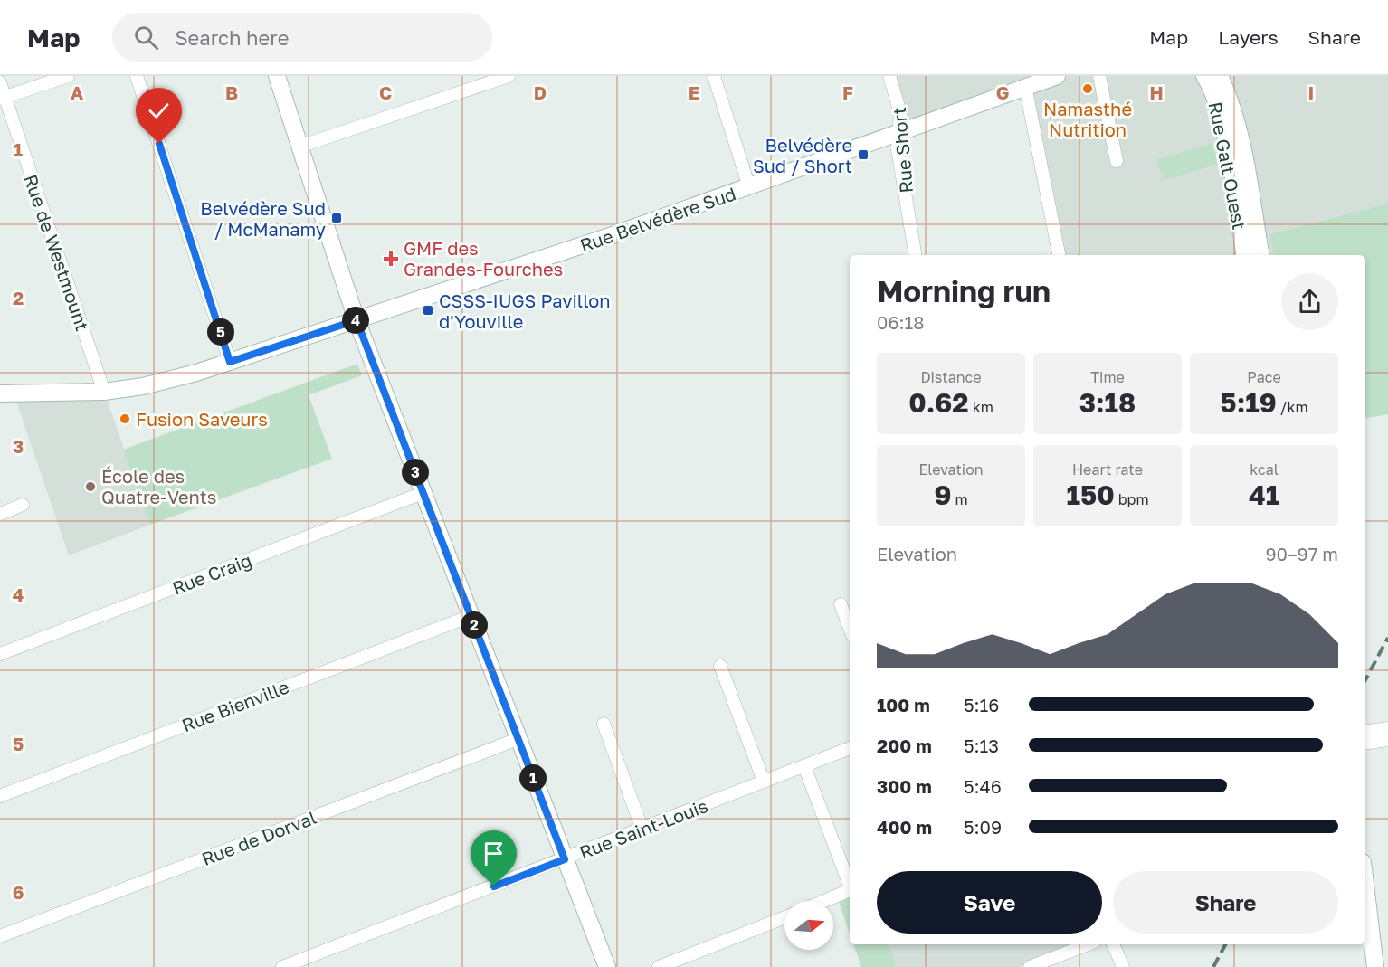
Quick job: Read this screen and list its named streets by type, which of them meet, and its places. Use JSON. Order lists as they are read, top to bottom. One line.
{"streets":{"street":["Rue Short","Rue Galt Ouest","Rue Belvédère Sud","Rue de Westmount","Rue Craig","Rue Bienville","Rue Saint-Louis","Rue de Dorval"]},"crossings":[["Rue Short","Rue Belvédère Sud"],["Rue Belvédère Sud","Rue de Westmount"]],"places":{"other":["Namasthé Nutrition","Fusion Saveurs","École des Quatre-Vents"],"transit":["Belvédère Sud / Short","Belvédère Sud / McManamy","CSSS-IUGS Pavillon d'Youville"],"health":["GMF des Grandes-Fourches"]},"north":"right","page":{"header":"Map","search":"Search here","nav":["Map","Layers","Share"],"heading":["Morning run","06:18"],"pins":["4","5","3","2","1"],"stats":[["Distance","0.62 km"],["Time","3:18"],["Pace","5:19 /km"],["Elevation","9 m"],["Heart rate","150 bpm"],["kcal","41"]],"chart":["Elevation","90–97 m"],"list":[{"name":"100 m","note":"5:16"},{"name":"200 m","note":"5:13"},{"name":"300 m","note":"5:46"},{"name":"400 m","note":"5:09"}],"buttons":["Save","Share"]},"grid":{"columns":["A","B","C","D","E","F","G","H","I"],"rows":["1","2","3","4","5","6"]}}
